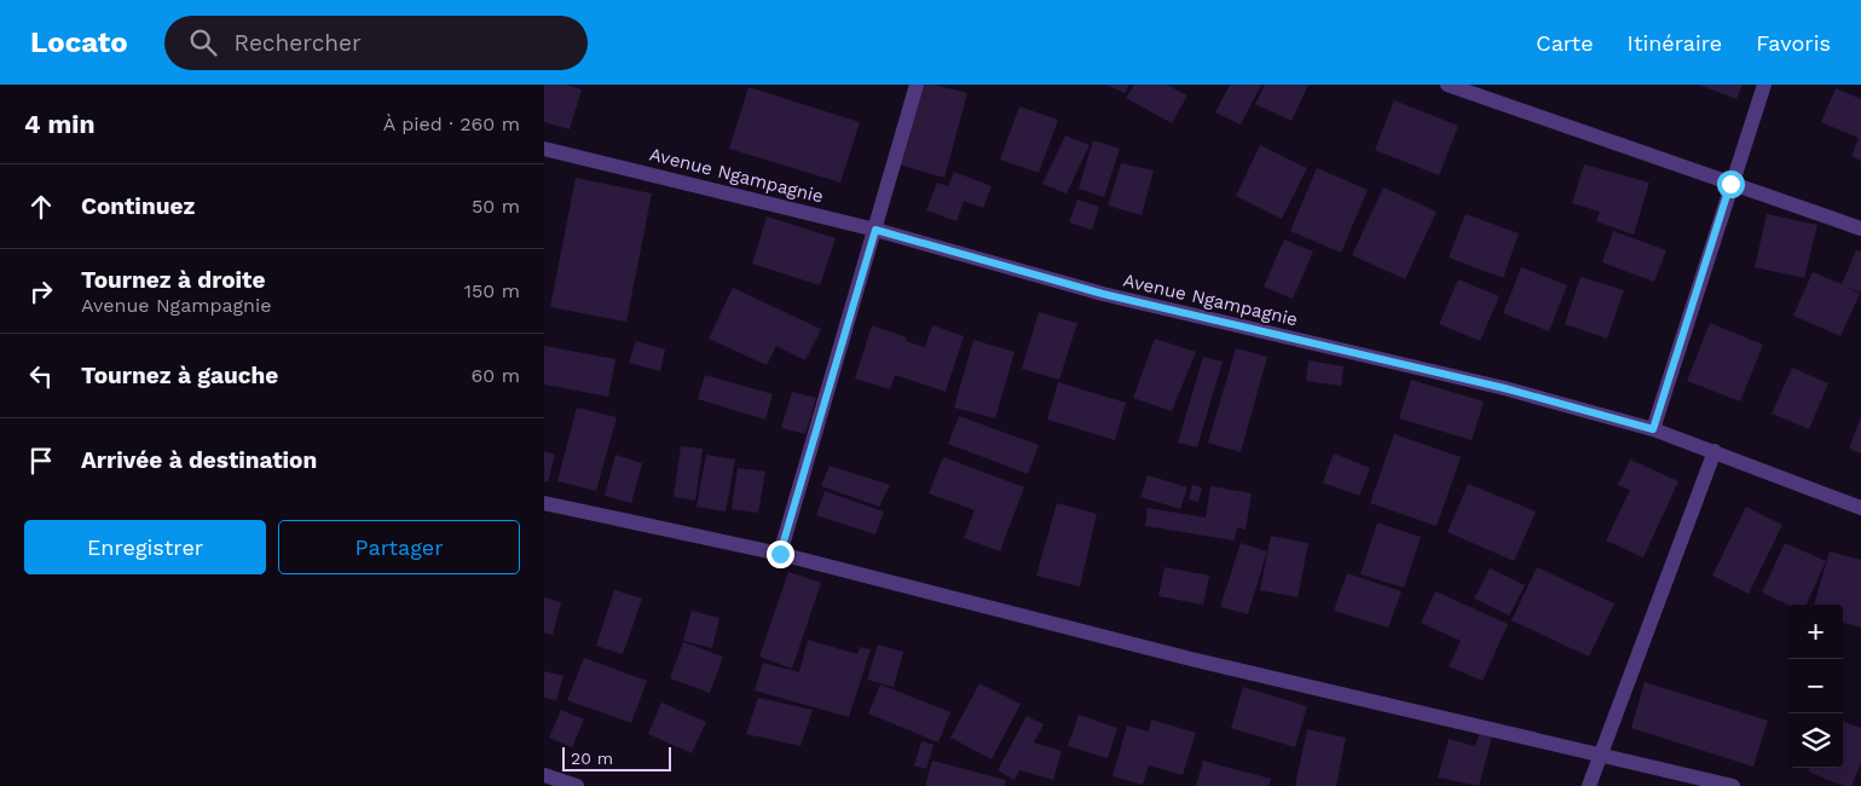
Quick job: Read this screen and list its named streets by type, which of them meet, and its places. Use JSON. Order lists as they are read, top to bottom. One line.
{"streets":{"street":["Avenue Ngampagnie"]},"scale_bar":"20 m","page":{"header":"Locato","search":"Rechercher","nav":["Carte","Itinéraire","Favoris"],"heading":["4 min","À pied · 260 m"],"list":[["Continuez","50 m"],["Tournez à droite","Avenue Ngampagnie","150 m"],["Tournez à gauche","60 m"],"Arrivée à destination"],"buttons":["Enregistrer","Partager"],"map_buttons":["+","−"],"scale":"20 m"}}
